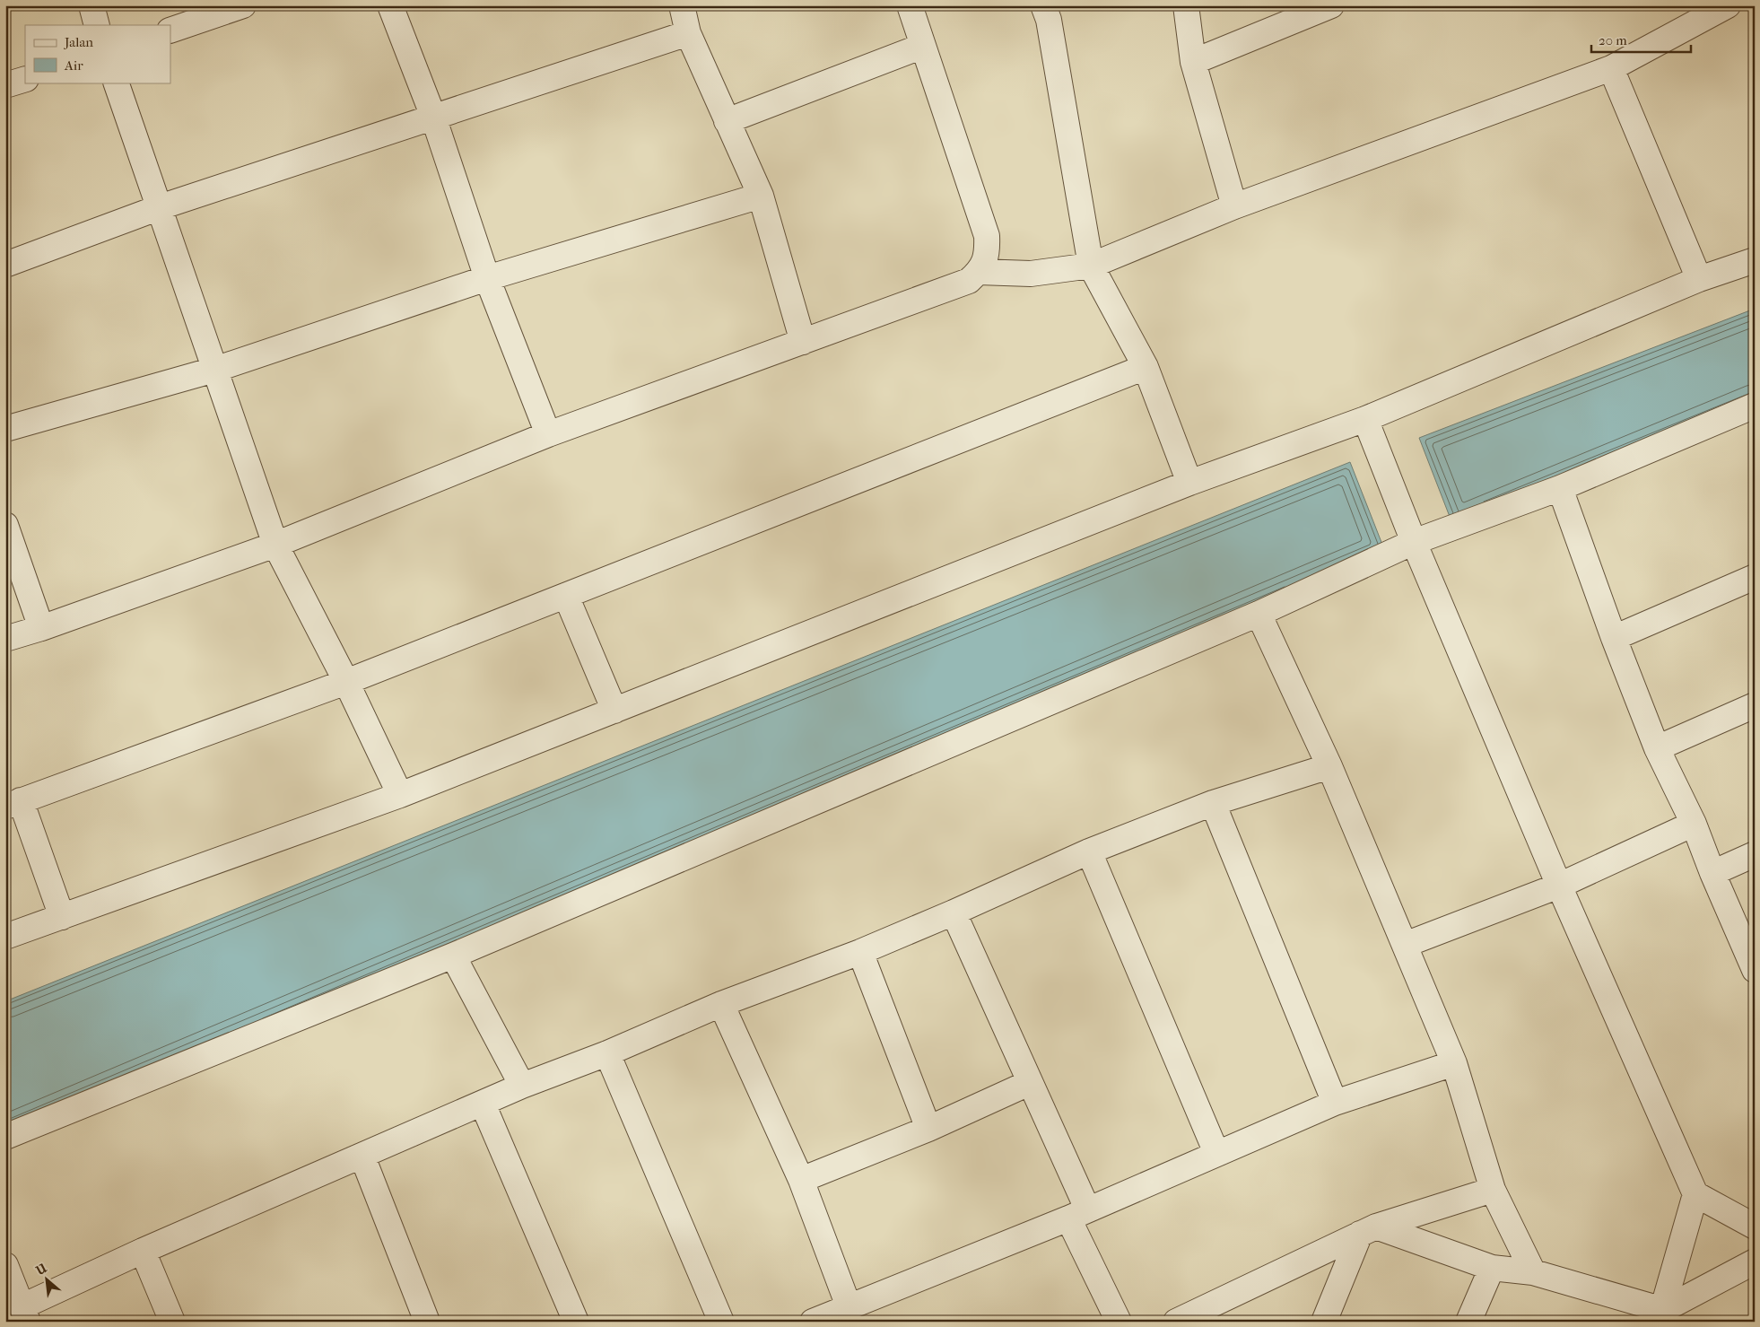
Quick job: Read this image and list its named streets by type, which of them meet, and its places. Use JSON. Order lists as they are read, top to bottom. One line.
{"legend":["Jalan","Air"],"scale_bar":"20 m","north":"top left"}
